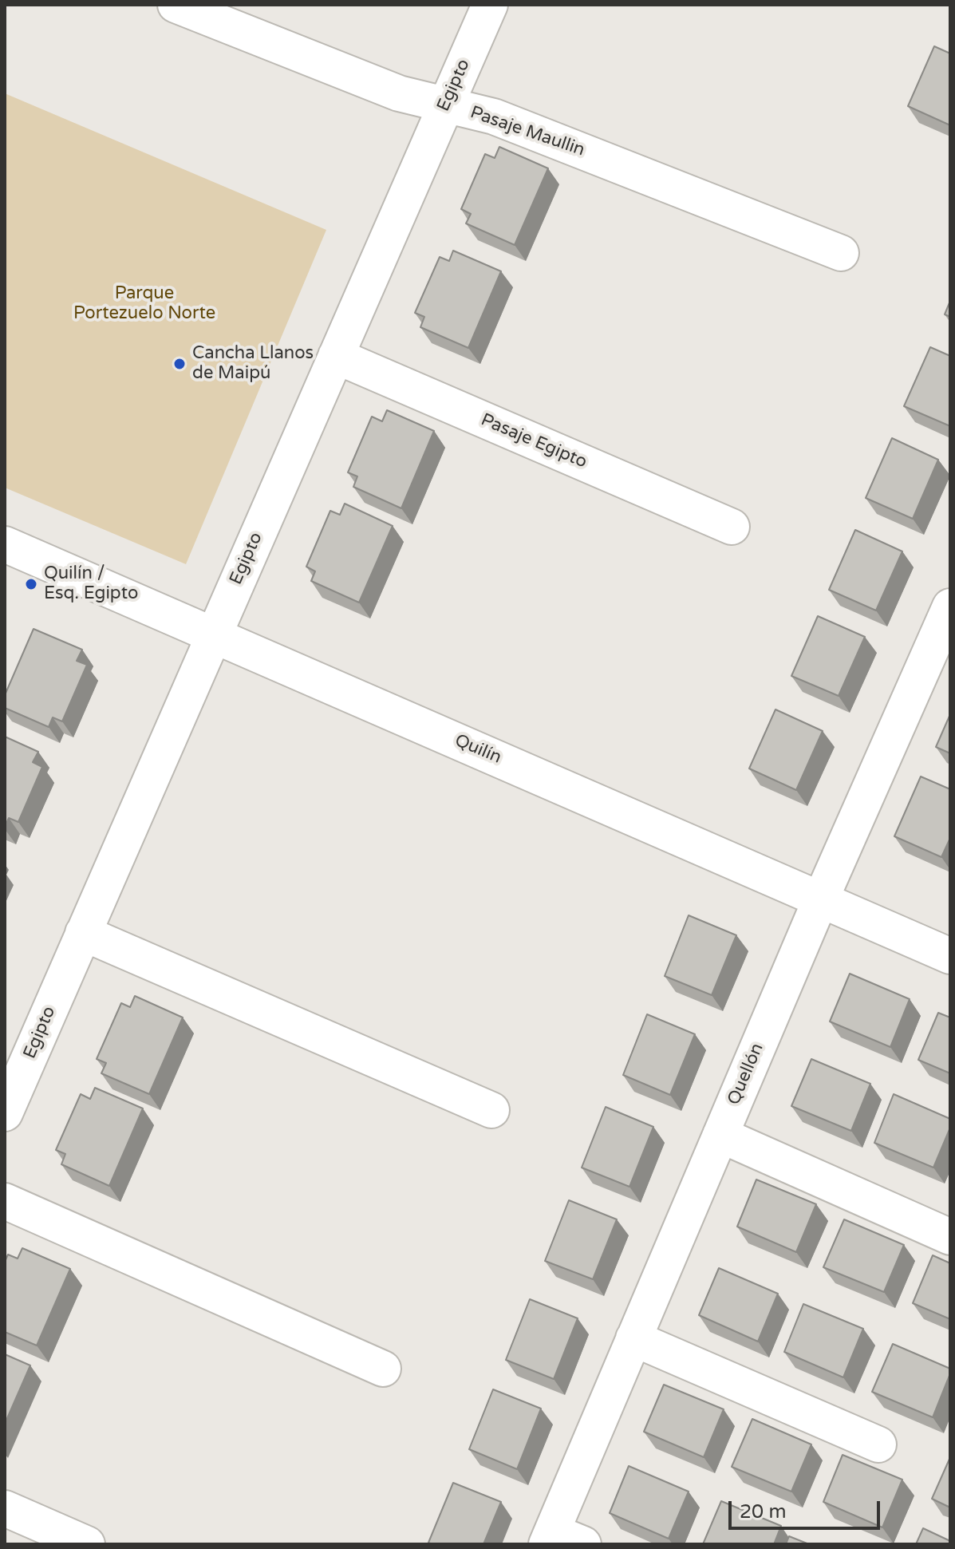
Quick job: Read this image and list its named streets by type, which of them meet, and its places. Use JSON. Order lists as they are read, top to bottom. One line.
{"streets":{"street":["Egipto","Pasaje Maullin","Pasaje Egipto","Quilín","Quellón"]},"crossings":[["Egipto","Pasaje Maullin"],["Egipto","Pasaje Egipto"],["Egipto","Quilín"],["Quilín","Quellón"]],"parks":["Parque Portezuelo Norte"],"places":["Cancha Llanos de Maipú","Quilín / Esq. Egipto"],"scale_bar":"20 m"}
